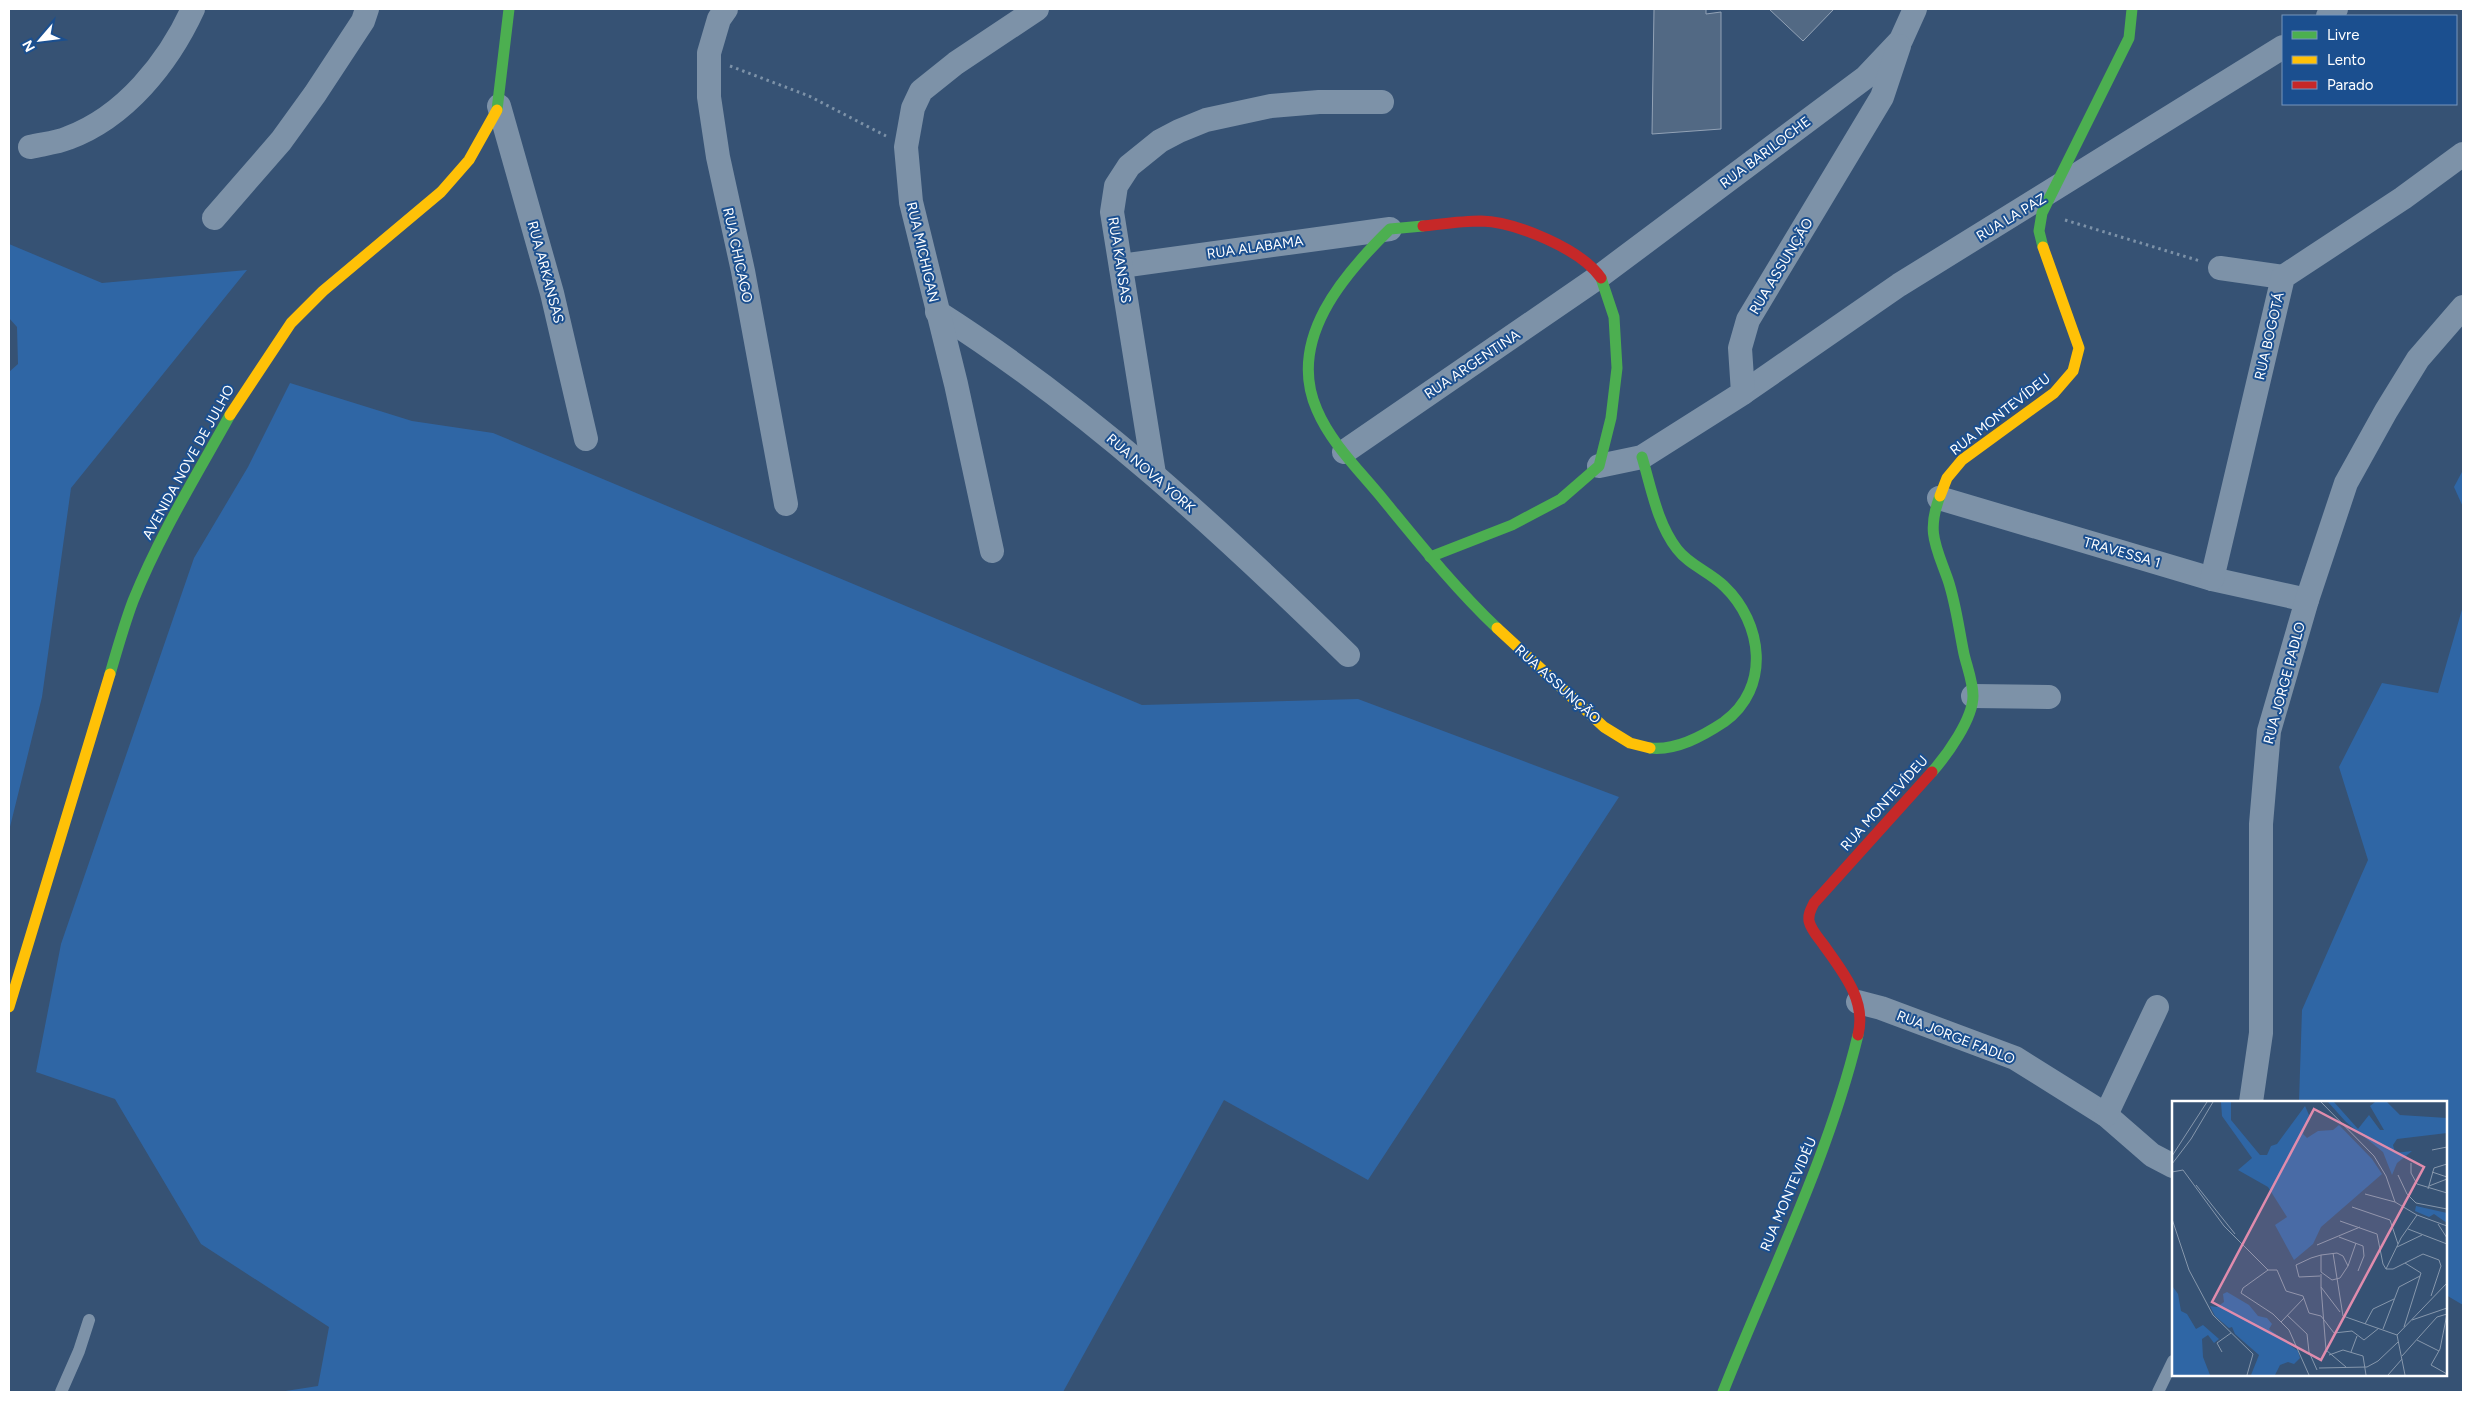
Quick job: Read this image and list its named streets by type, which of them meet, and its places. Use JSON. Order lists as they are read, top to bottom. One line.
{"streets":{"street":["RUA BARILOCHE","RUA LA PAZ","RUA ALABAMA","RUA MICHIGAN","RUA CHICAGO","RUA KANSAS","RUA ASSUNÇÃO","RUA ARKANSAS","RUA BOGOTÁ","RUA ARGENTINA","RUA MONTEVÍDEU","AVENIDA NOVE DE JULHO","RUA NOVA YORK","TRAVESSA 1","RUA JORGE PADLO","RUA JORGE FADLO","RUA MONTEVIDÉU"]},"crossings":[["RUA BARILOCHE","RUA ASSUNÇÃO"],["RUA BARILOCHE","RUA ARGENTINA"],["RUA LA PAZ","RUA ASSUNÇÃO"],["RUA LA PAZ","RUA MONTEVÍDEU"],["RUA ALABAMA","RUA KANSAS"],["RUA ALABAMA","RUA ASSUNÇÃO"],["RUA MICHIGAN","RUA NOVA YORK"],["RUA KANSAS","RUA NOVA YORK"],["RUA ASSUNÇÃO","RUA ARGENTINA"],["RUA ARKANSAS","AVENIDA NOVE DE JULHO"],["RUA BOGOTÁ","TRAVESSA 1"],["RUA MONTEVÍDEU","TRAVESSA 1"],["RUA MONTEVÍDEU","RUA JORGE FADLO"],["RUA MONTEVÍDEU","RUA MONTEVIDÉU"],["TRAVESSA 1","RUA JORGE PADLO"],["RUA JORGE FADLO","RUA MONTEVIDÉU"]],"legend":["Livre","Lento","Parado"],"north":"bottom left"}
